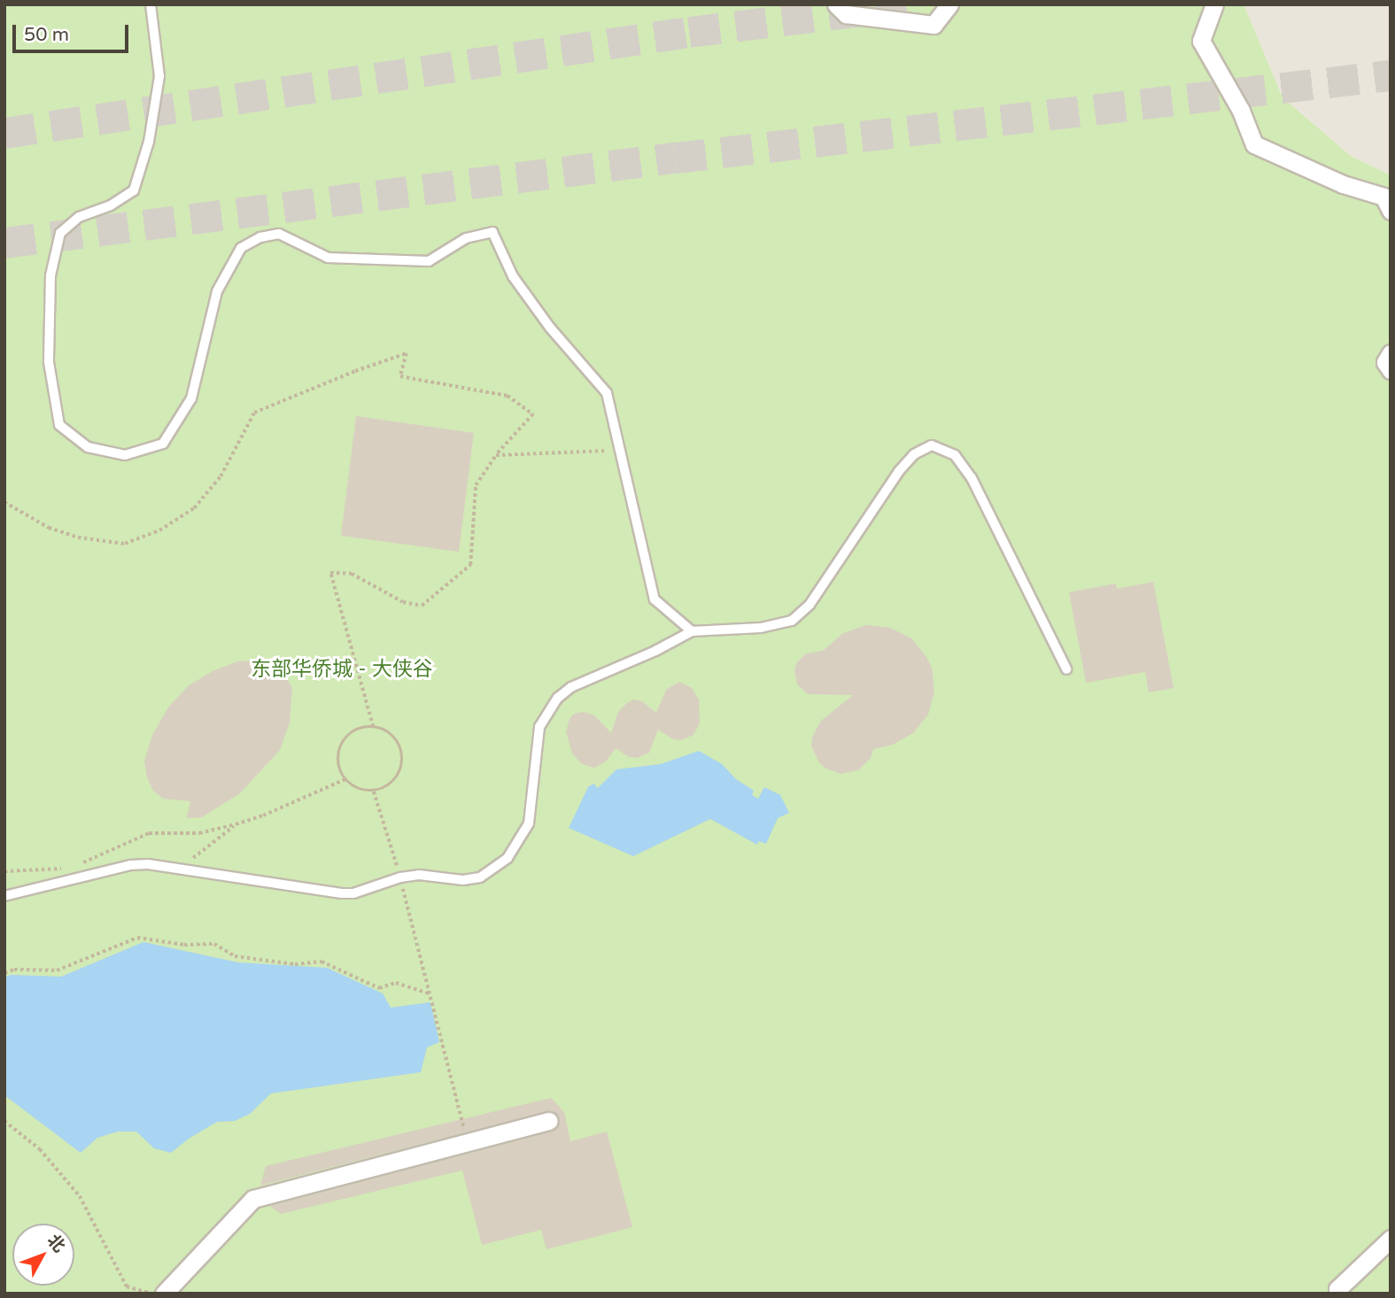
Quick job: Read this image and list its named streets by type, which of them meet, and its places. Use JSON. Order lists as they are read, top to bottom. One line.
{"parks":["东部华侨城 - 大侠谷"],"scale_bar":"50 m","north":"top right"}
